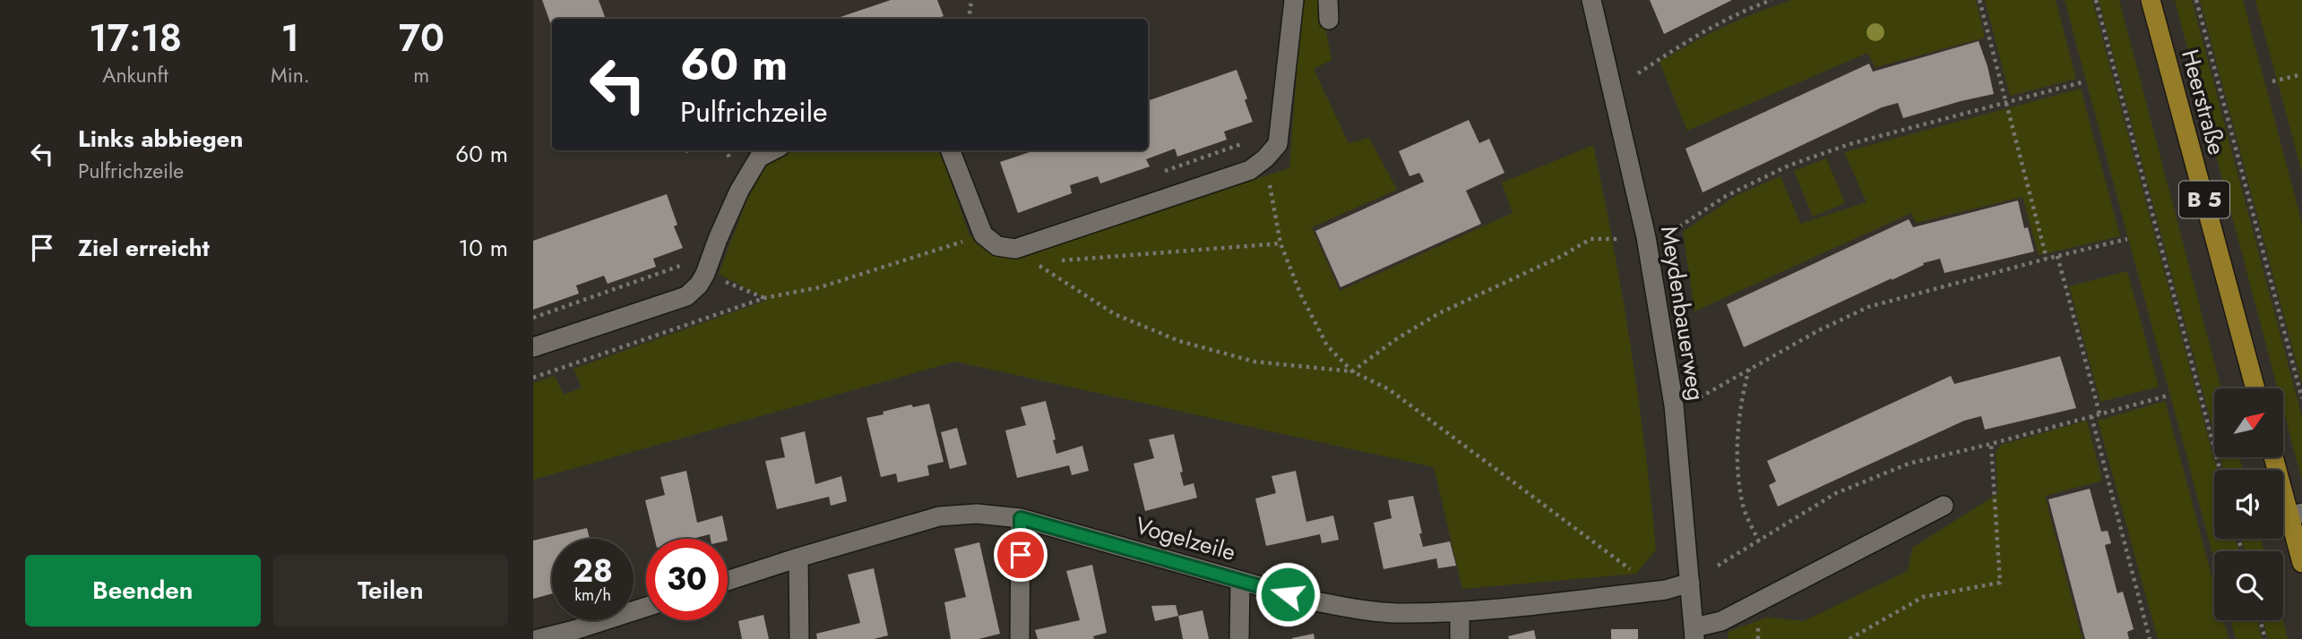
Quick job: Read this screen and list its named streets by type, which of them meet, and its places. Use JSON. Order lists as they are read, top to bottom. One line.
{"streets":{"main road":["Heerstraße","B 5"],"street":["Meydenbauerweg","Vogelzeile"]},"crossings":[["Meydenbauerweg","Vogelzeile"]],"north":"top right","page":{"eta":["17:18","Ankunft","1","Min.","70","m"],"turn":["60 m","Pulfrichzeile"],"list":[{"name":"Links abbiegen","note":"Pulfrichzeile","value":"60 m"},{"name":"Ziel erreicht","value":"10 m"}],"speed":"28 km/h","limit":"30","buttons":["Beenden","Teilen"]}}
